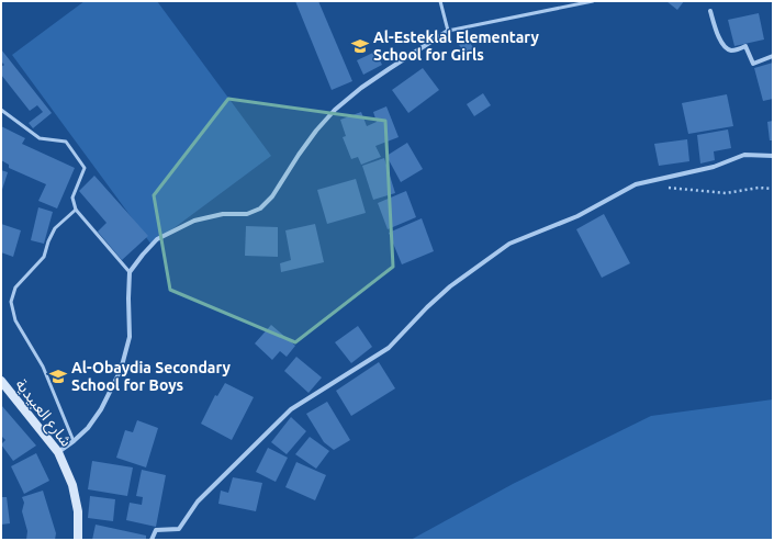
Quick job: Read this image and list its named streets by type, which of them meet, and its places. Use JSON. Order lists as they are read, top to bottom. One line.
{"streets":{"main road":["شارع العبيدية"]},"places":{"school or university":["Al-Esteklal Elementary School for Girls","Al-Obaydia Secondary School for Boys"]}}
